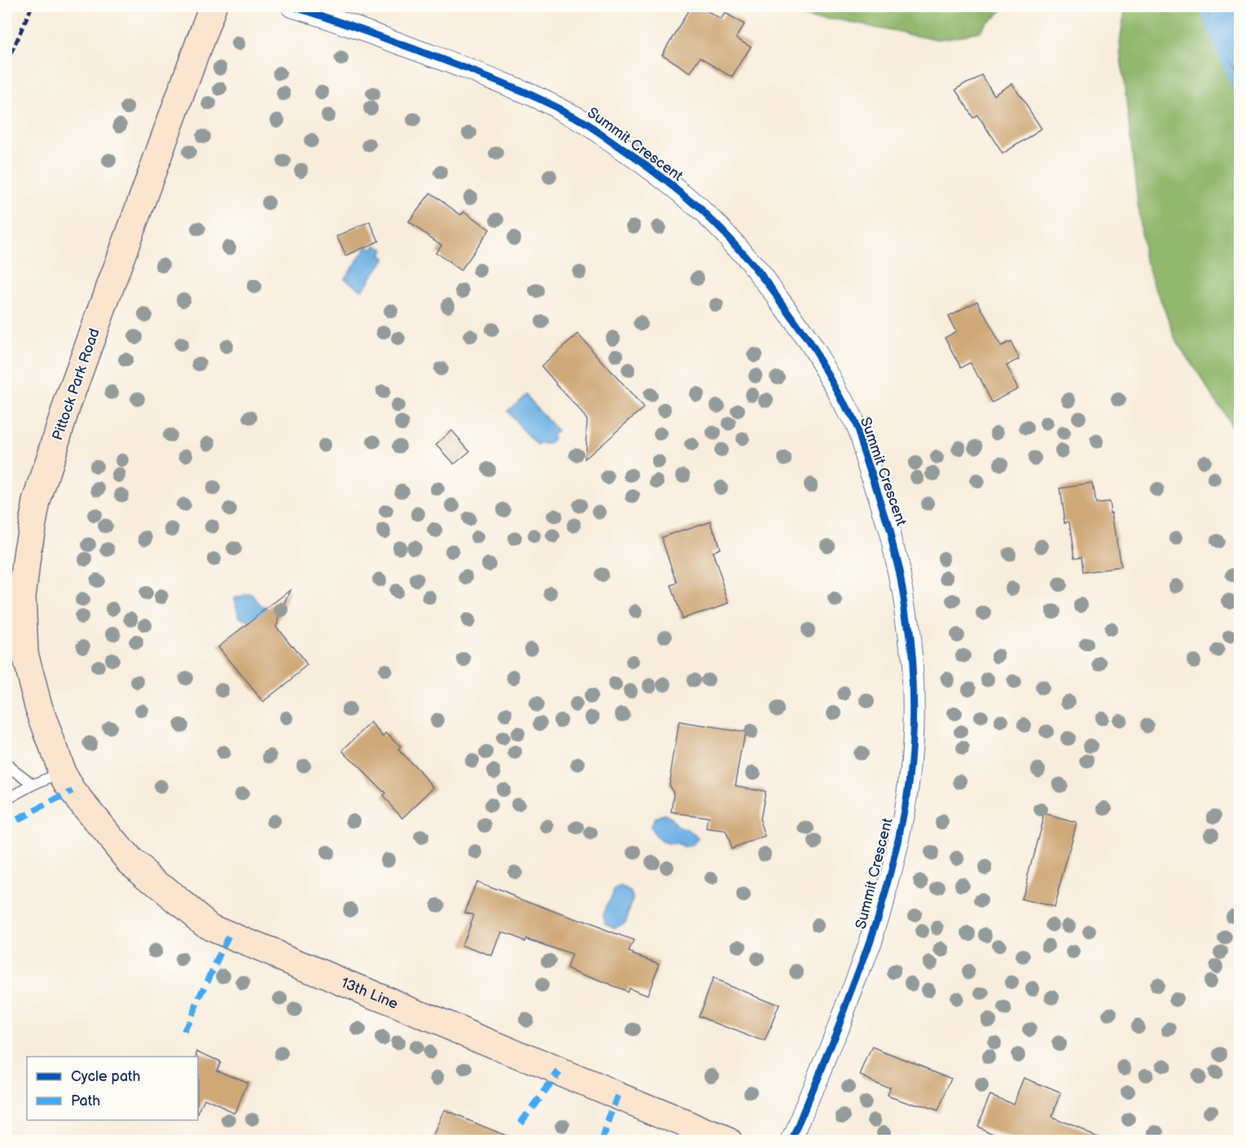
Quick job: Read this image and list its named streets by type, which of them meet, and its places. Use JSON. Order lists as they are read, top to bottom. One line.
{"streets":{"main road":["Pittock Park Road","13th Line"],"street":["Summit Crescent"]},"crossings":[["Pittock Park Road","13th Line"]],"legend":["Cycle path","Path"]}
